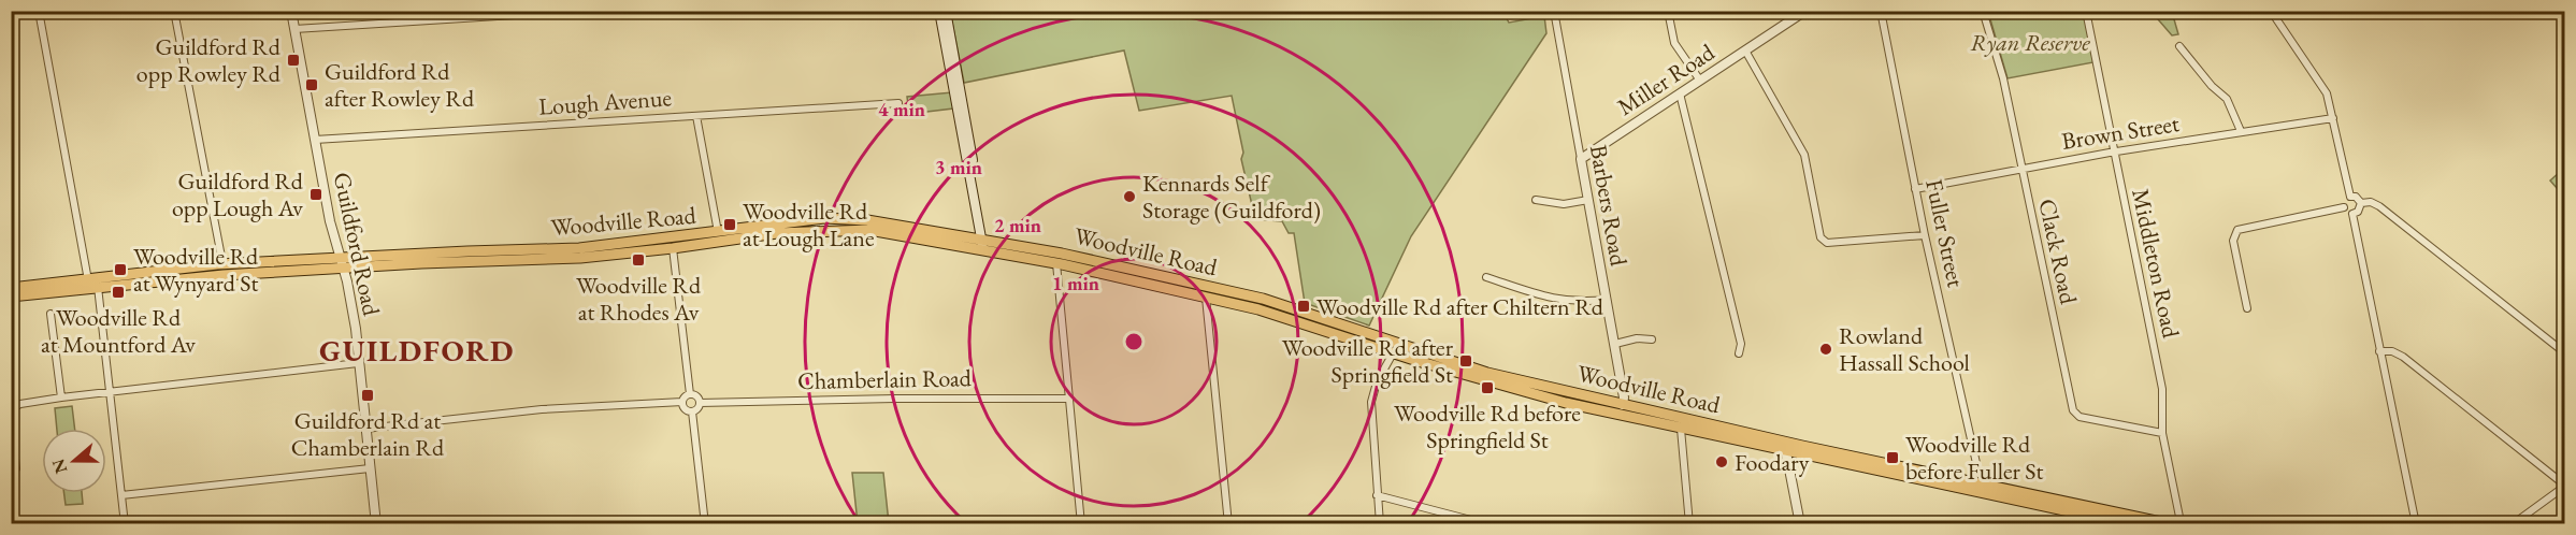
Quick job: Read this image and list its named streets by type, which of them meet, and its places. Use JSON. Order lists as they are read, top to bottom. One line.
{"streets":{"main road":["Woodville Road"],"street":["Miller Road","Lough Avenue","Brown Street","Barbers Road","Fuller Street","Guildford Road","Clack Road","Middleton Road","Chamberlain Road"]},"crossings":[["Miller Road","Barbers Road"],["Lough Avenue","Guildford Road"],["Brown Street","Fuller Street"],["Brown Street","Clack Road"],["Brown Street","Middleton Road"],["Barbers Road","Woodville Road"],["Woodville Road","Guildford Road"],["Clack Road","Middleton Road"]],"districts":["GUILDFORD"],"parks":["Ryan Reserve"],"places":{"transit":["Guildford Rd opp Rowley Rd","Guildford Rd after Rowley Rd","Guildford Rd opp Lough Av","Woodville Rd at Lough Lane","Woodville Rd at Rhodes Av","Woodville Rd at Wynyard St","Woodville Rd at Mountford Av","Woodville Rd after Chiltern Rd","Woodville Rd after Springfield St","Woodville Rd before Springfield St","Guildford Rd at Chamberlain Rd","Woodville Rd before Fuller St"],"other":["Kennards Self Storage (Guildford)","Rowland Hassall School","Foodary"]},"north":"left","rings":["4 min","3 min","2 min","1 min"]}
